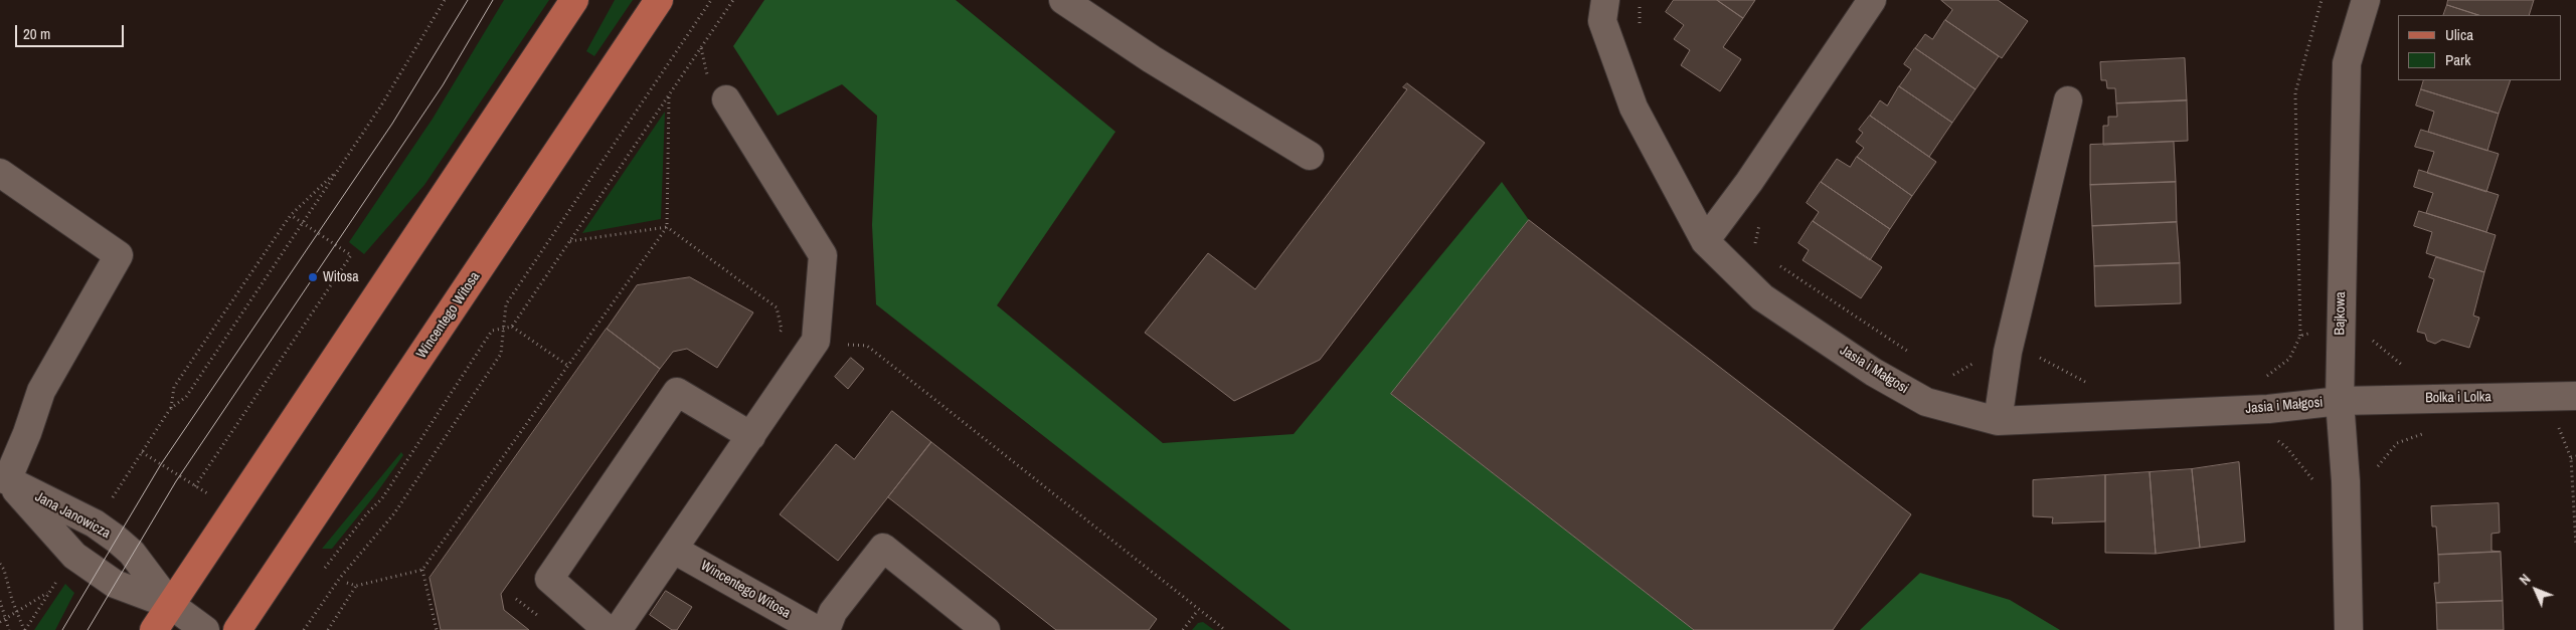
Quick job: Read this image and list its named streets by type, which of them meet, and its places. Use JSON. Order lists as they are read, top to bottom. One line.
{"streets":{"main road":["Wincentego Witosa"],"street":["Bajkowa","Jasia i Małgosi","Bolka i Lolka","Jana Janowicza"]},"crossings":[["Bajkowa","Jasia i Małgosi"],["Bajkowa","Bolka i Lolka"],["Jasia i Małgosi","Bolka i Lolka"]],"places":["Witosa"],"legend":["Ulica","Park"],"scale_bar":"20 m","north":"top left"}
